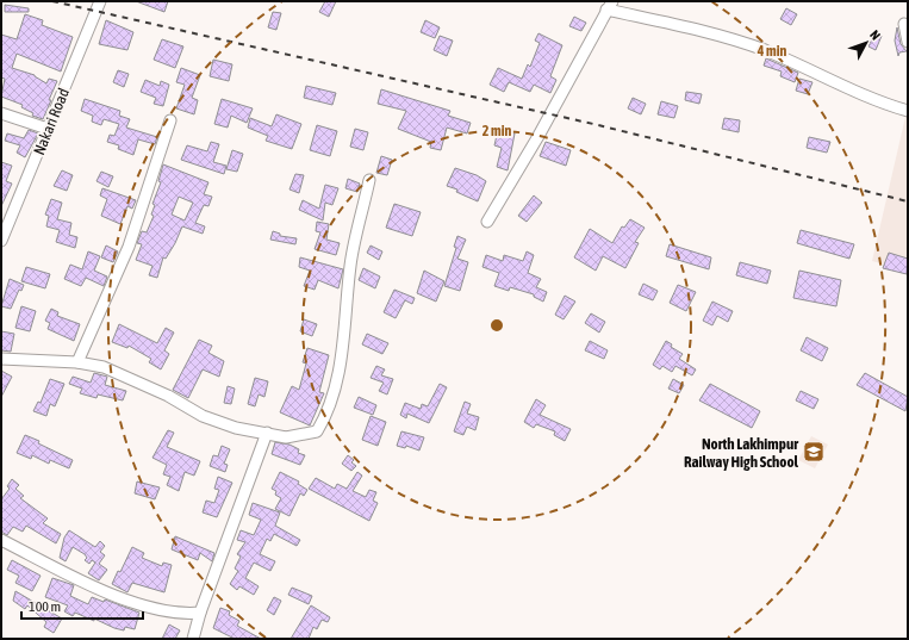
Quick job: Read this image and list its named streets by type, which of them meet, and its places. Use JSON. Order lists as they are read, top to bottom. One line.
{"streets":{"street":["Nakari Road"]},"places":{"school or university":["North Lakhimpur Railway High School"]},"scale_bar":"100 m","north":"top right","rings":["4 min","2 min"]}
